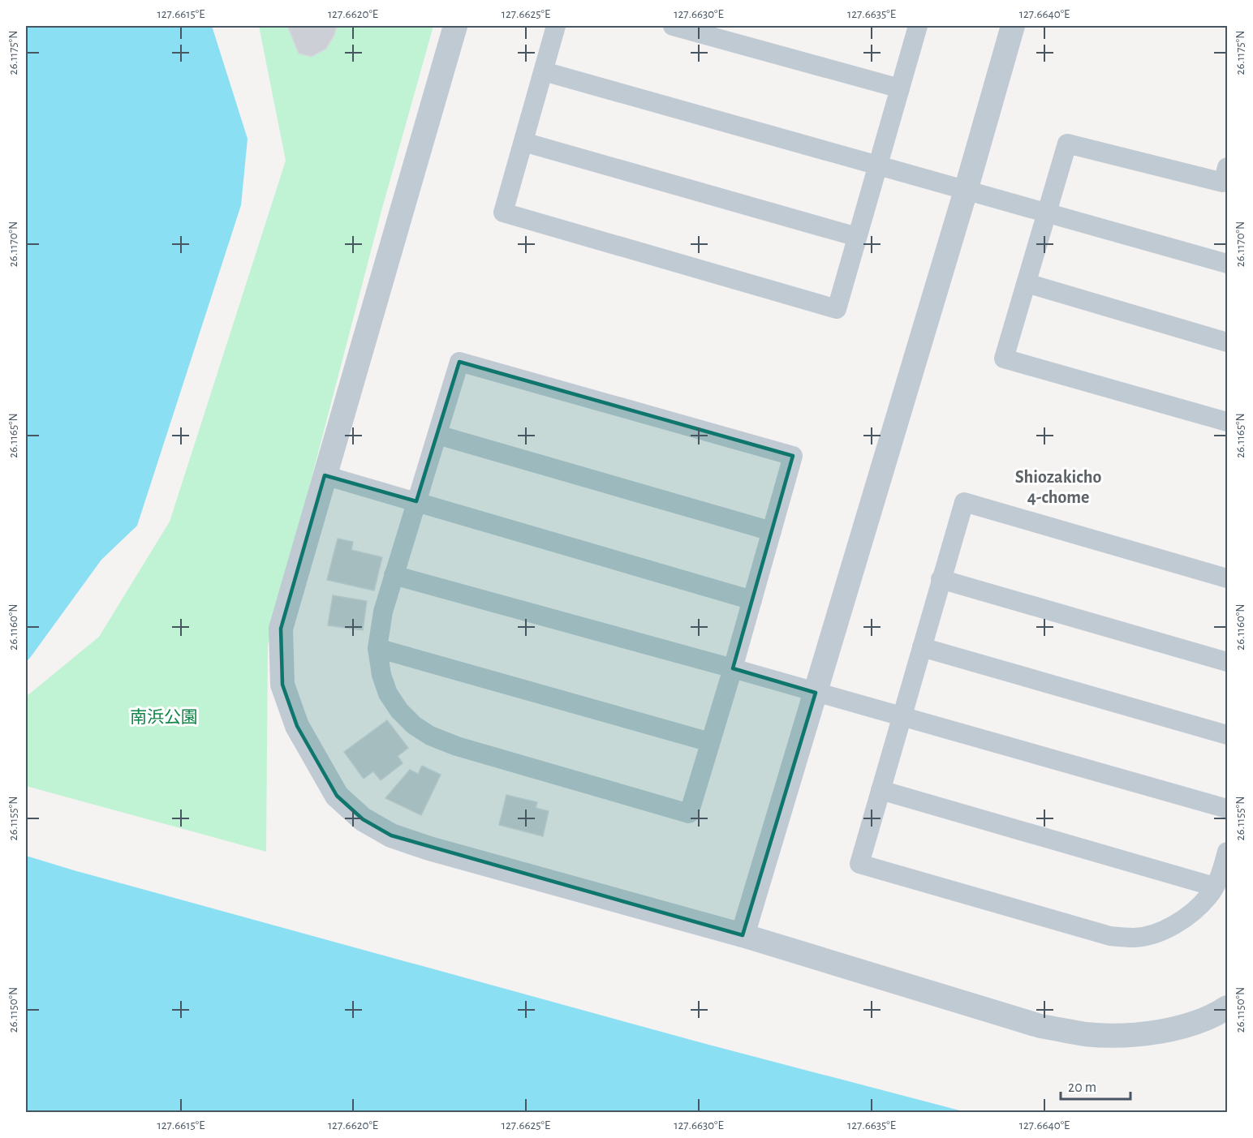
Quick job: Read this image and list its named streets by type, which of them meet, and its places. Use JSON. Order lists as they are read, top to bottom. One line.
{"districts":["Shiozakicho 4-chome"],"parks":["南浜公園"],"scale_bar":"20 m","coordinates":["127.6615°E","127.6620°E","127.6625°E","127.6630°E","127.6635°E","127.6640°E","26.1175°N","26.1170°N","26.1165°N","26.1160°N","26.1155°N","26.1150°N"]}
